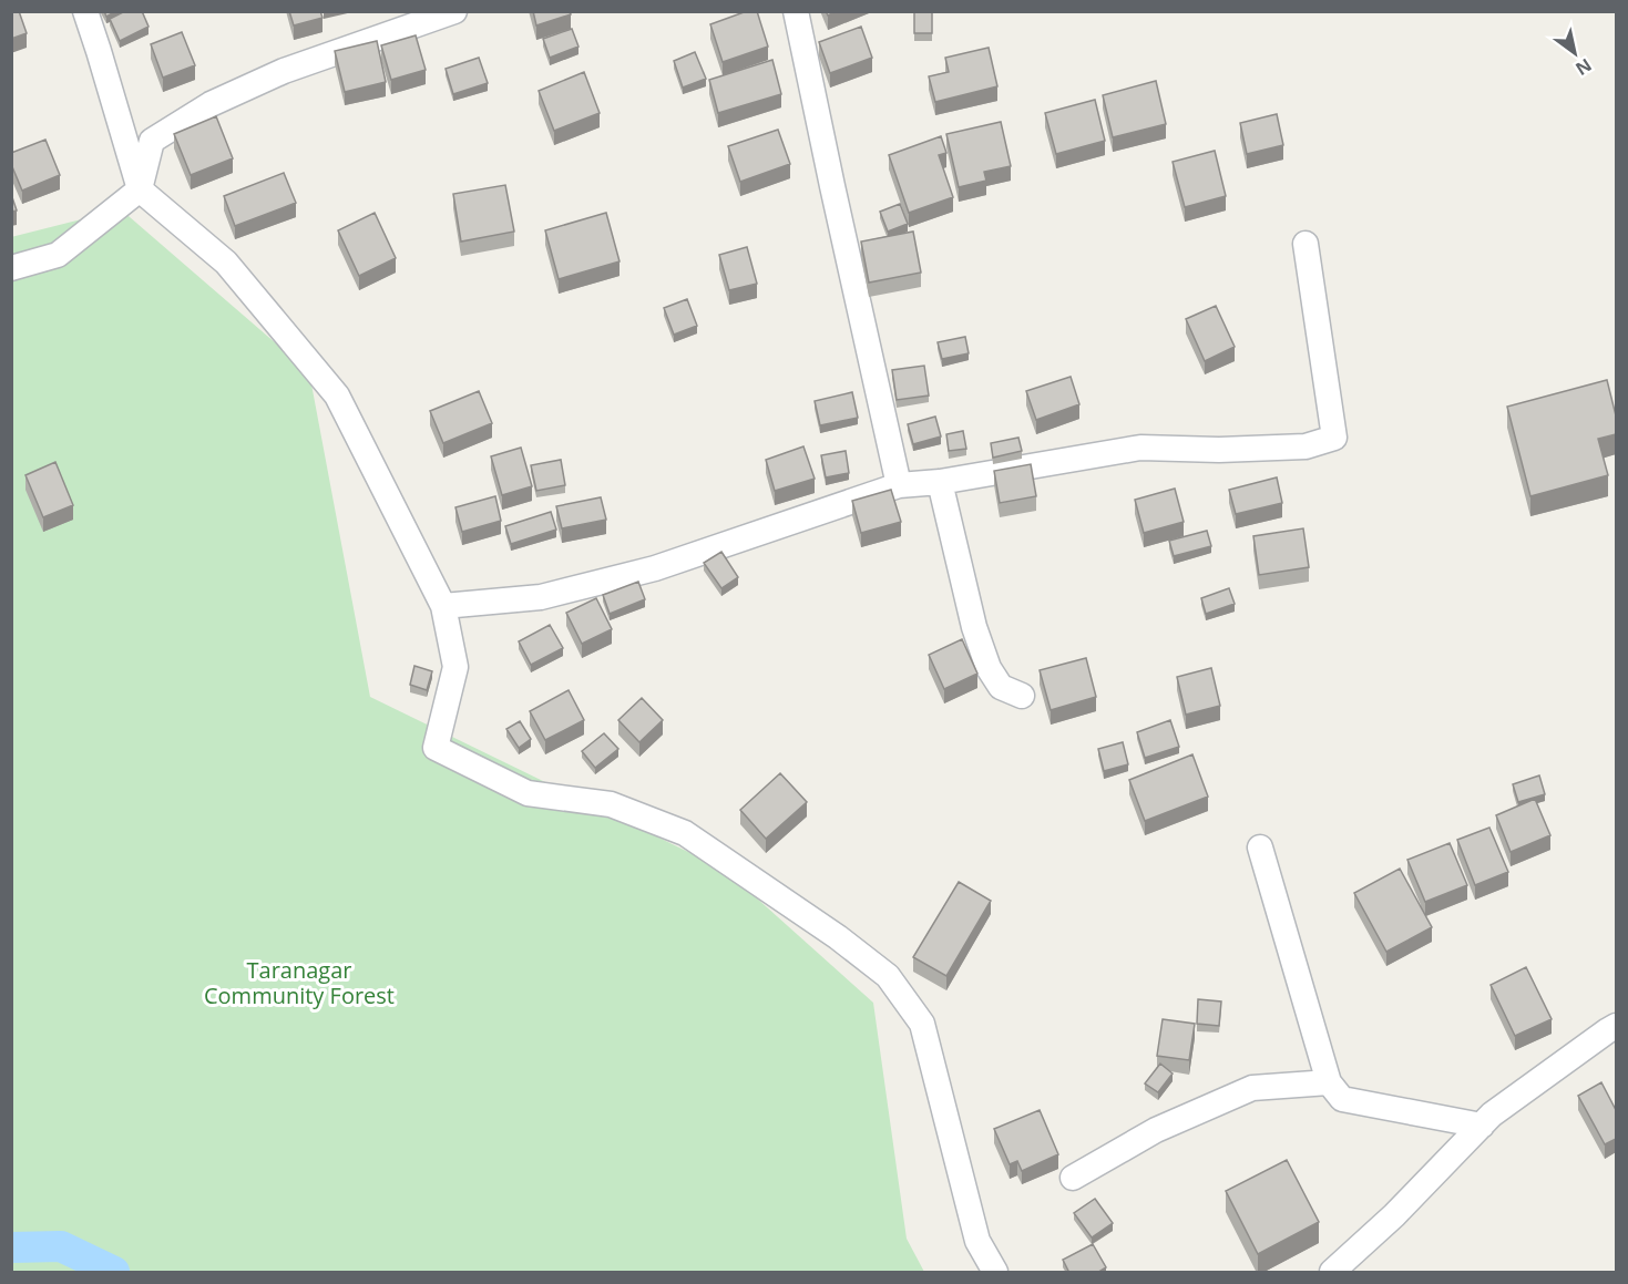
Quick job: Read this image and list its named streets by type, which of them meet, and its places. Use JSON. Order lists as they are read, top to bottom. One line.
{"parks":["Taranagar Community Forest"],"north":"bottom right"}
